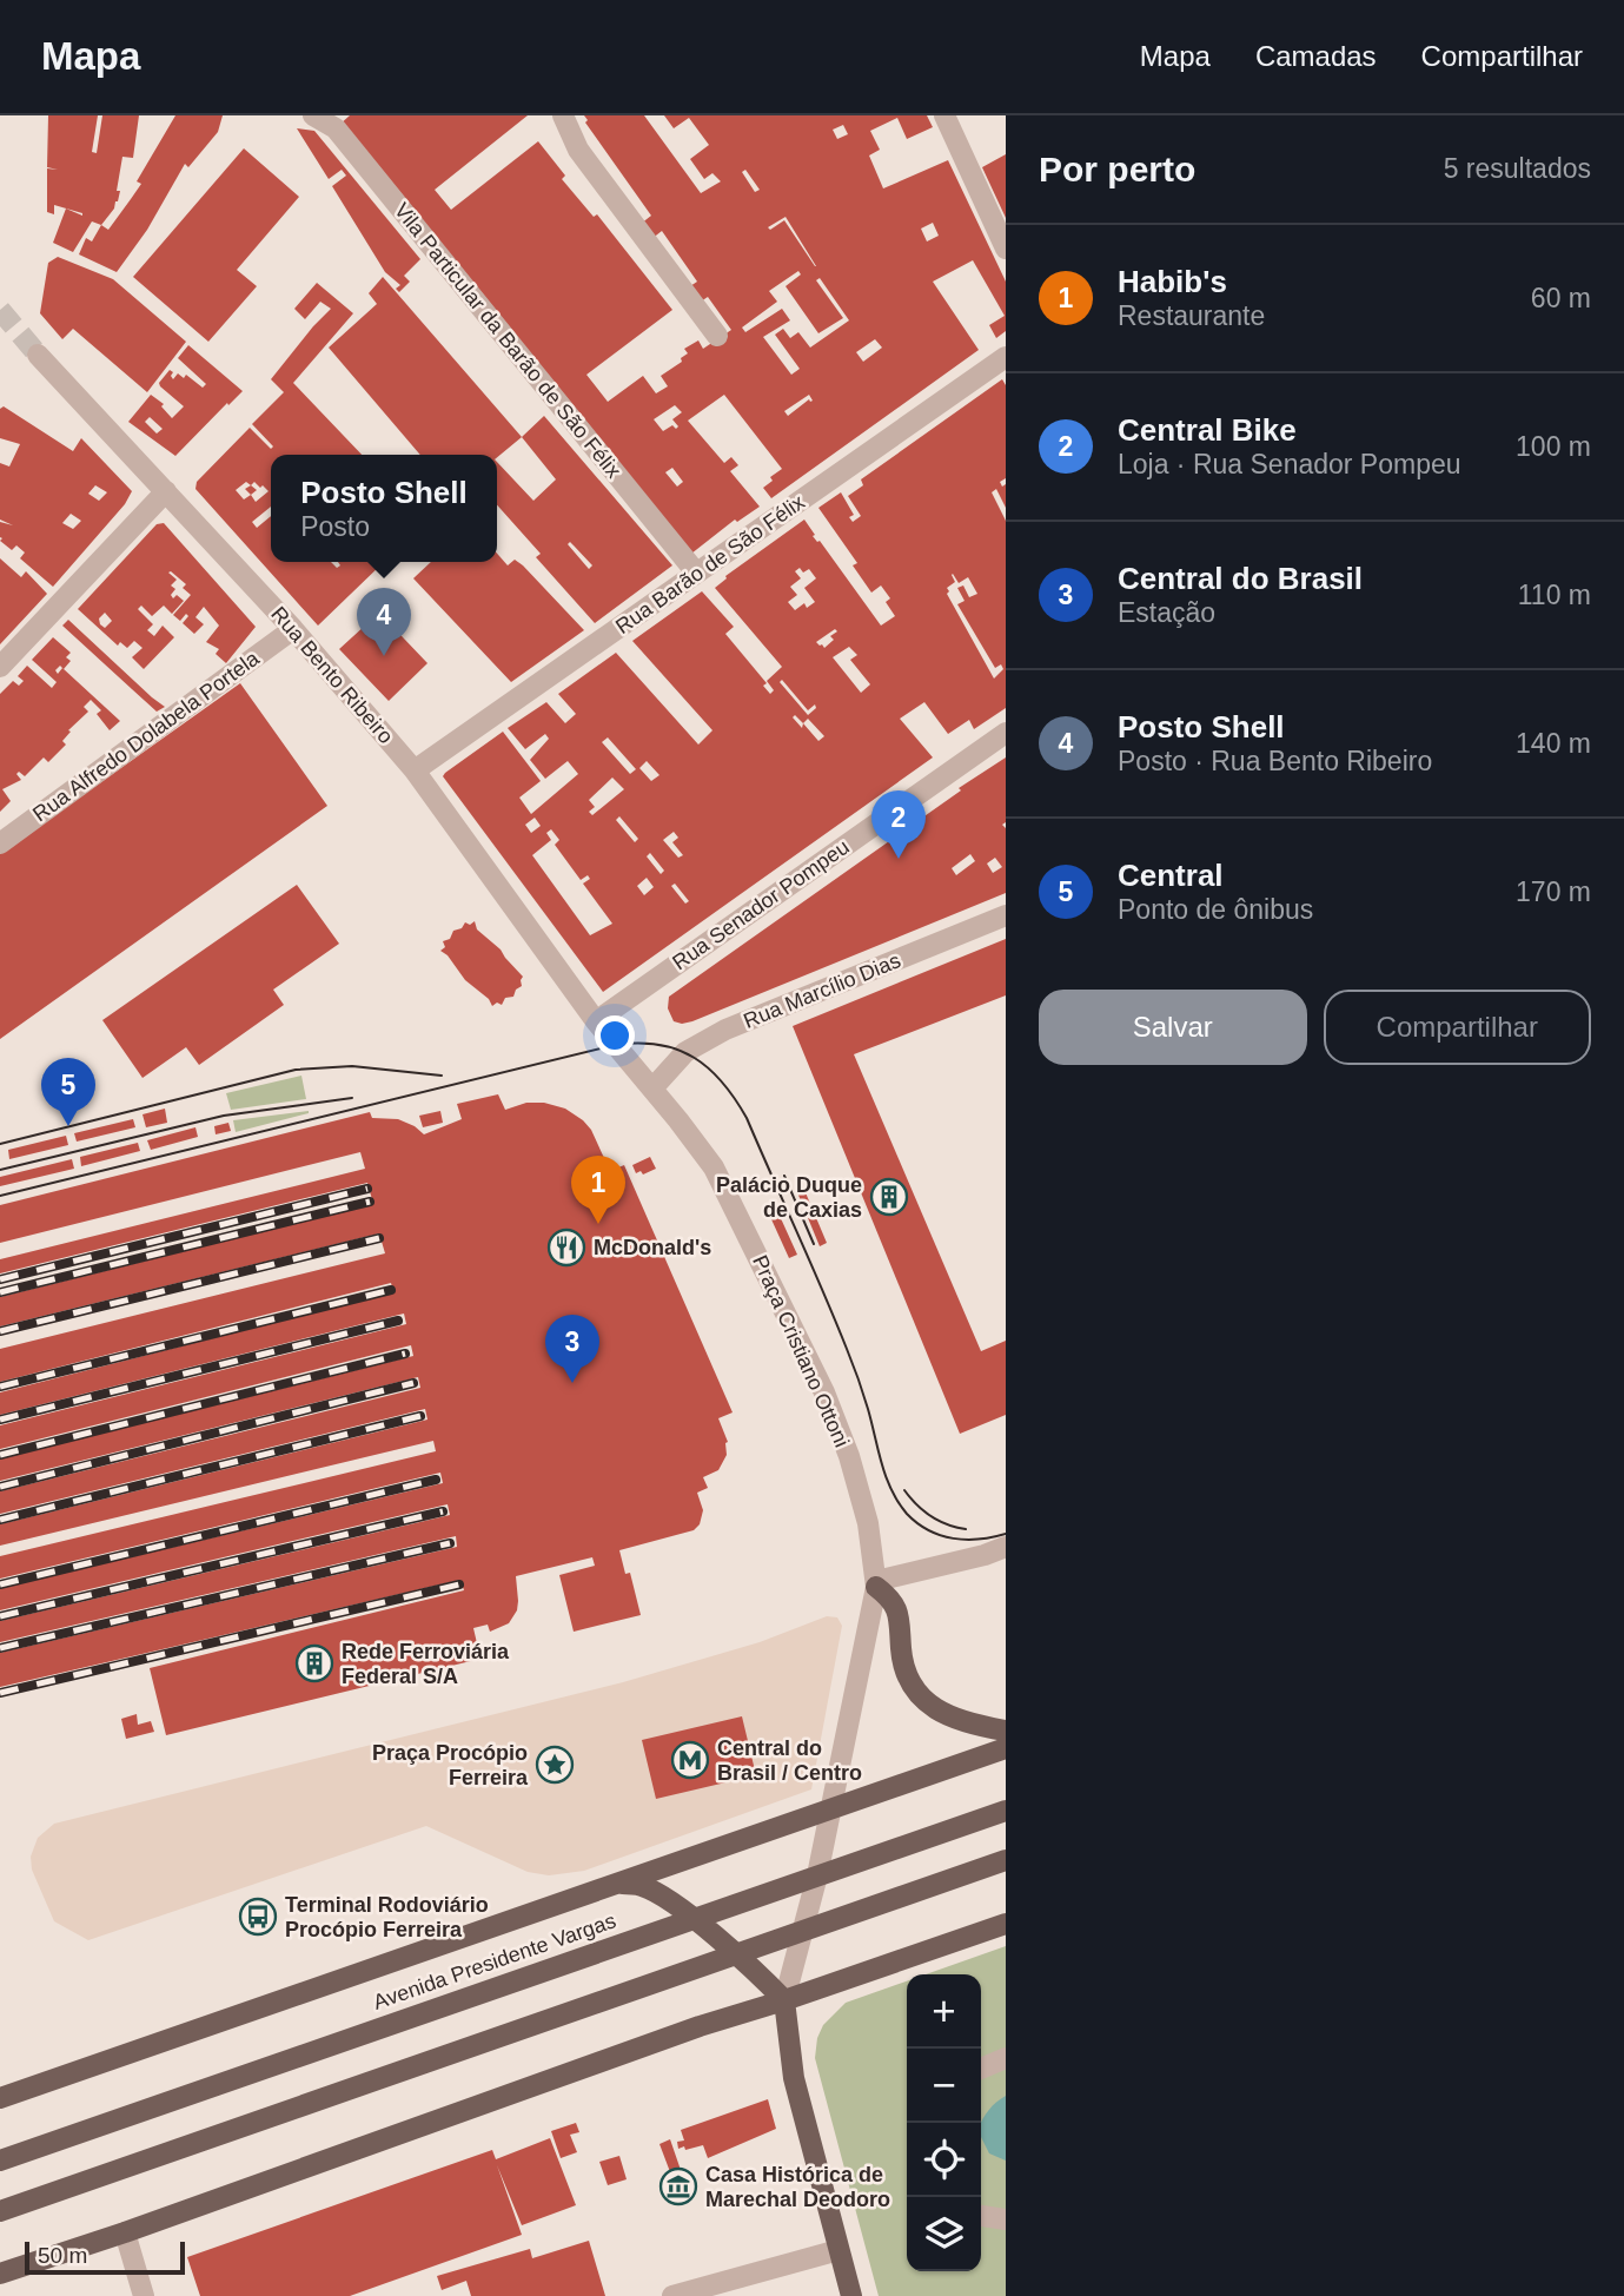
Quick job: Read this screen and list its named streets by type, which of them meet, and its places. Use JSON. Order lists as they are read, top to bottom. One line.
{"streets":{"main road":["Avenida Presidente Vargas"],"street":["Vila Particular da Barão de São Félix","Rua Barão de São Félix","Rua Bento Ribeiro","Rua Alfredo Dolabela Portela","Rua Senador Pompeu","Rua Marcílio Dias","Praça Cristiano Ottoni"]},"crossings":[["Vila Particular da Barão de São Félix","Rua Barão de São Félix"],["Rua Barão de São Félix","Rua Bento Ribeiro"],["Rua Bento Ribeiro","Rua Alfredo Dolabela Portela"],["Rua Bento Ribeiro","Rua Senador Pompeu"],["Rua Bento Ribeiro","Praça Cristiano Ottoni"],["Rua Senador Pompeu","Praça Cristiano Ottoni"],["Rua Marcílio Dias","Praça Cristiano Ottoni"]],"places":{"building":["Palácio Duque de Caxias","Rede Ferroviária Federal S/A"],"restaurant":["McDonald's"],"metro station":["Central do Brasil / Centro"],"place":["Praça Procópio Ferreira"],"bus stop":["Terminal Rodoviário Procópio Ferreira"],"museum":["Casa Histórica de Marechal Deodoro"]},"scale_bar":"50 m","page":{"header":"Mapa","nav":["Mapa","Camadas","Compartilhar"],"heading":["Por perto","5 resultados"],"list":[{"mark":"1","name":"Habib's","note":"Restaurante","value":"60 m"},{"mark":"2","name":"Central Bike","note":"Loja · Rua Senador Pompeu","value":"100 m"},{"mark":"3","name":"Central do Brasil","note":"Estação","value":"110 m"},{"mark":"4","name":"Posto Shell","note":"Posto · Rua Bento Ribeiro","value":"140 m"},{"mark":"5","name":"Central","note":"Ponto de ônibus","value":"170 m"}],"popup":["Posto Shell","Posto"],"pins":["4","2","5","1","3"],"buttons":["Salvar","Compartilhar"],"map_buttons":["+","−"],"scale":"50 m"}}
